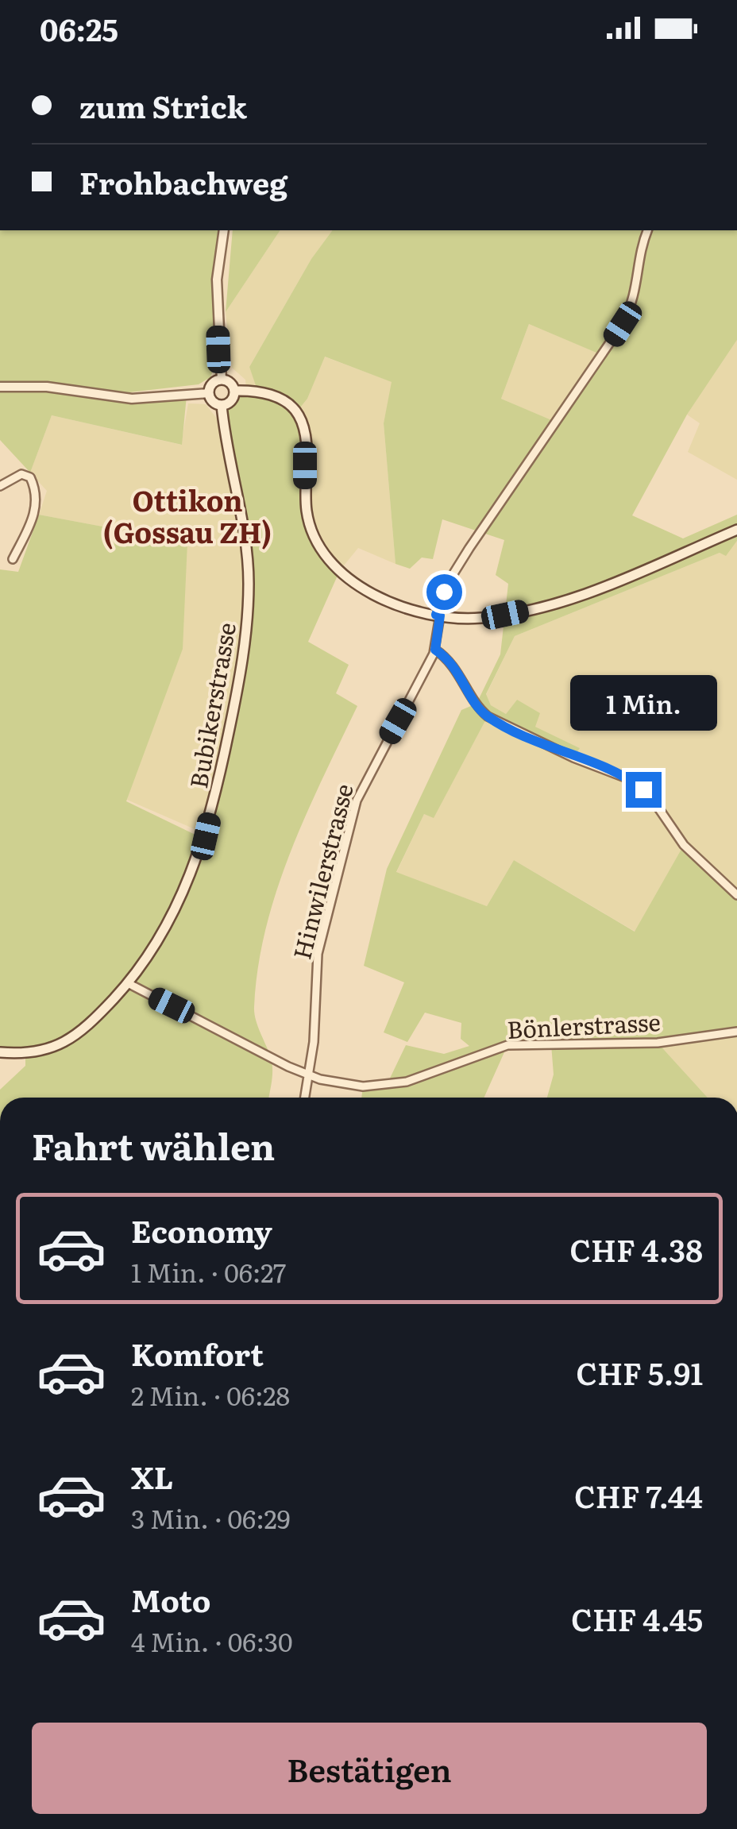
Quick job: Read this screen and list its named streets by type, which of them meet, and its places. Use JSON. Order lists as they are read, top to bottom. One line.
{"streets":{"main road":["Bubikerstrasse"],"street":["Hinwilerstrasse","Bönlerstrasse"]},"crossings":[["Bubikerstrasse","Bönlerstrasse"],["Hinwilerstrasse","Bönlerstrasse"]],"districts":["Ottikon (Gossau ZH)"],"page":{"status":"06:25","banner":["zum Strick","Frohbachweg"],"bubble":"1 Min.","heading":"Fahrt wählen","list":[{"name":"Economy","note":"1 Min. · 06:27","value":"CHF 4.38"},{"name":"Komfort","note":"2 Min. · 06:28","value":"CHF 5.91"},{"name":"XL","note":"3 Min. · 06:29","value":"CHF 7.44"},{"name":"Moto","note":"4 Min. · 06:30","value":"CHF 4.45"}],"buttons":"Bestätigen"}}
